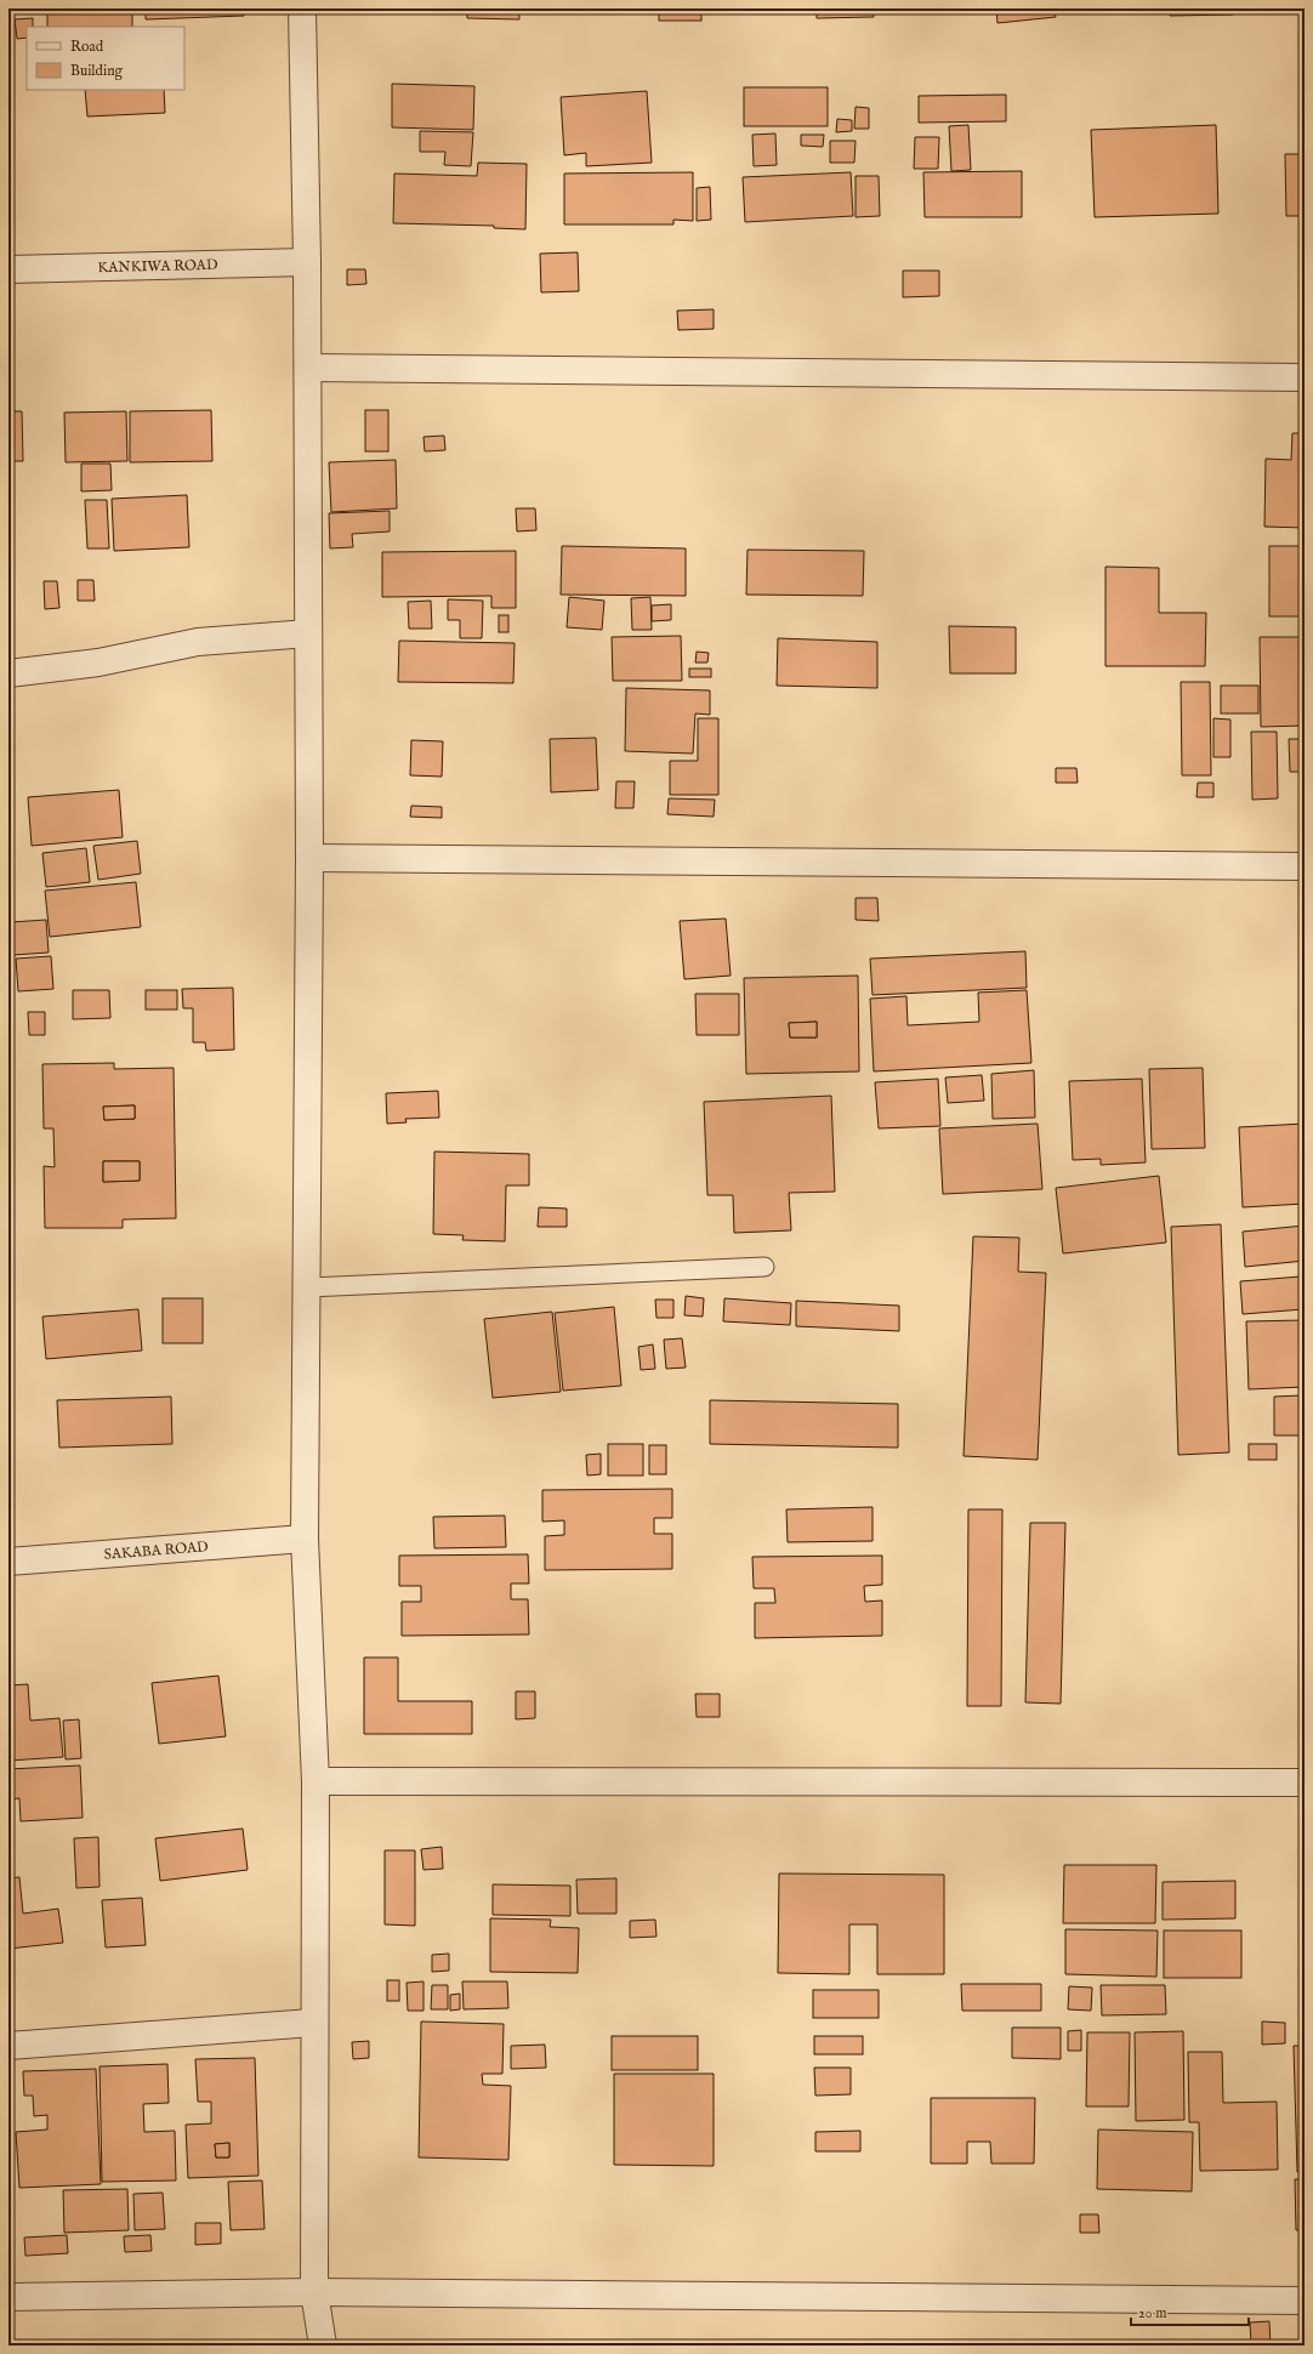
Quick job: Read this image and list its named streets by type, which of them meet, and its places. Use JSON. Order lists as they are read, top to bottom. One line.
{"streets":{"street":["KANKIWA ROAD","SAKABA ROAD"]},"legend":["Road","Building"],"scale_bar":"20 m"}
